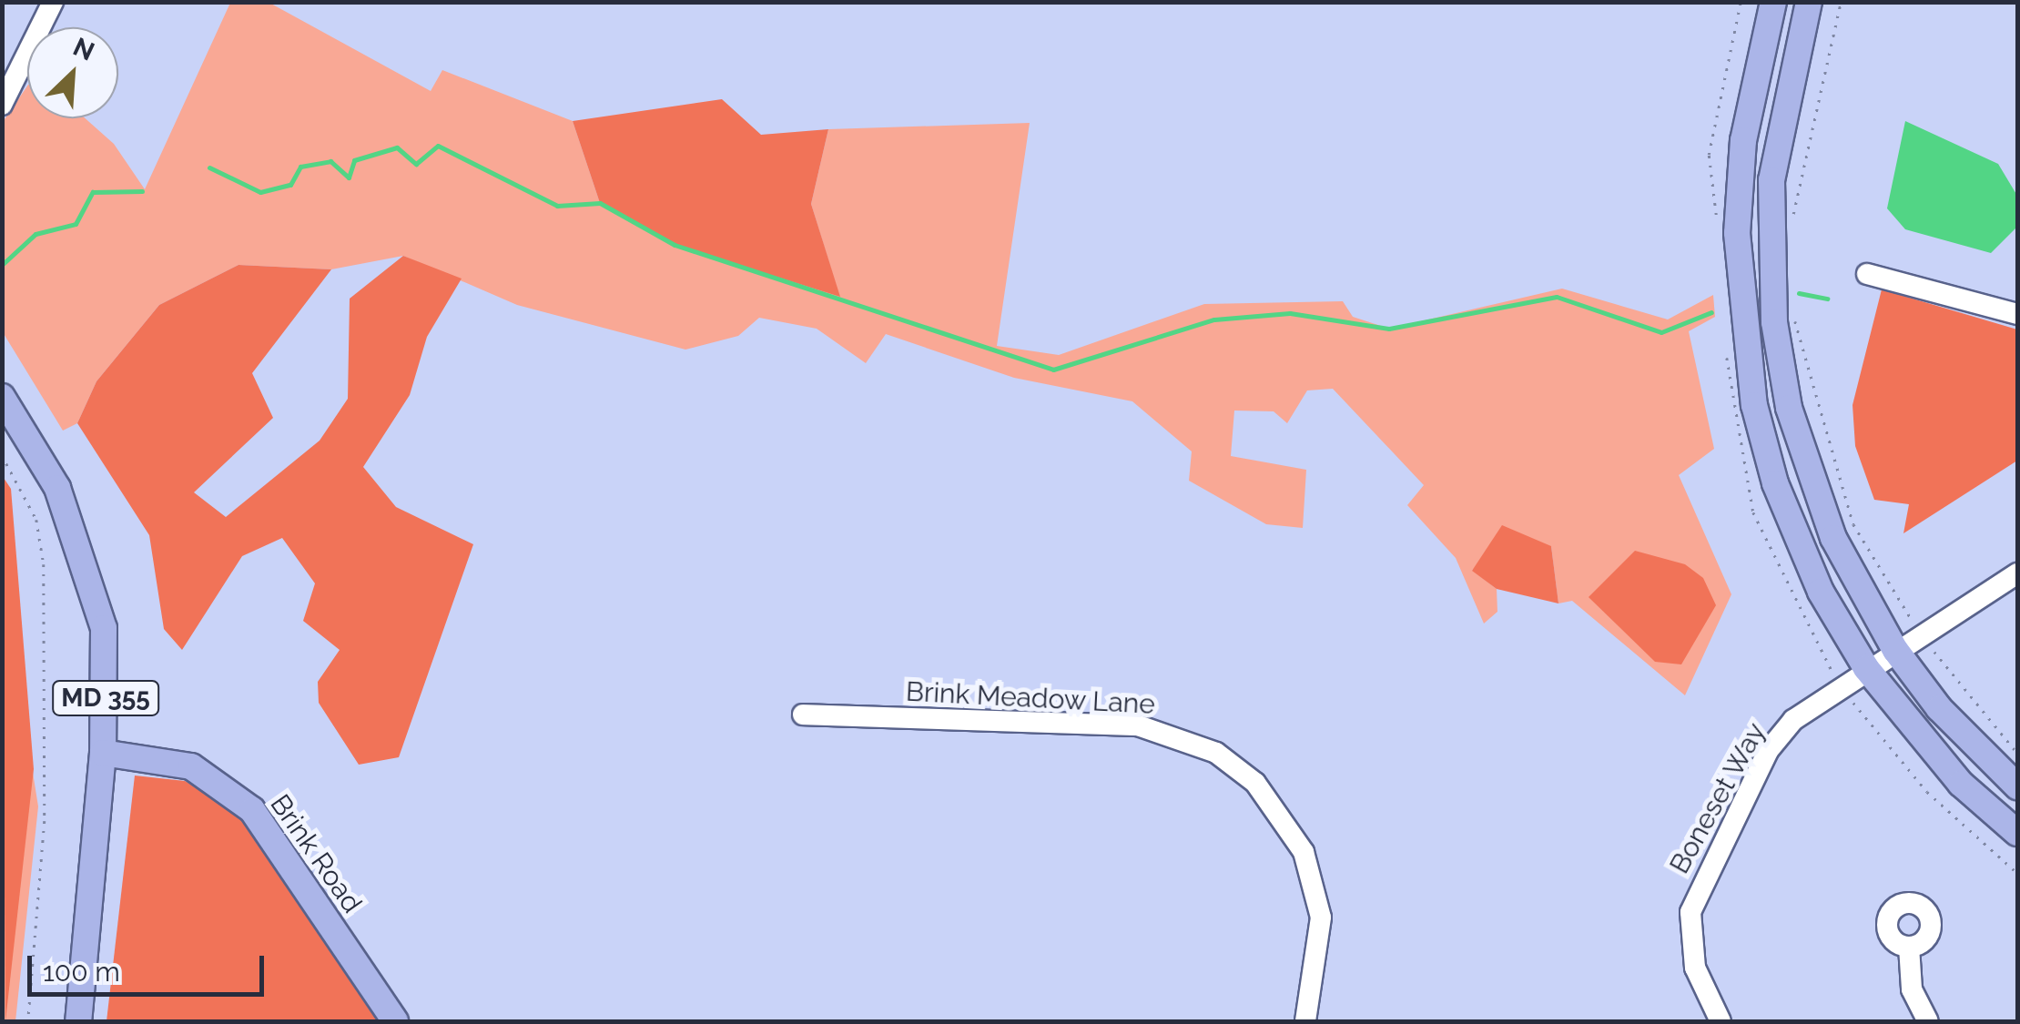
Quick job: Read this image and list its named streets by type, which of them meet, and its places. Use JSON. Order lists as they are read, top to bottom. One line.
{"streets":{"main road":["MD 355","Brink Road"],"street":["Brink Meadow Lane","Boneset Way"]},"crossings":[["MD 355","Brink Road"]],"scale_bar":"100 m","north":"top right"}
